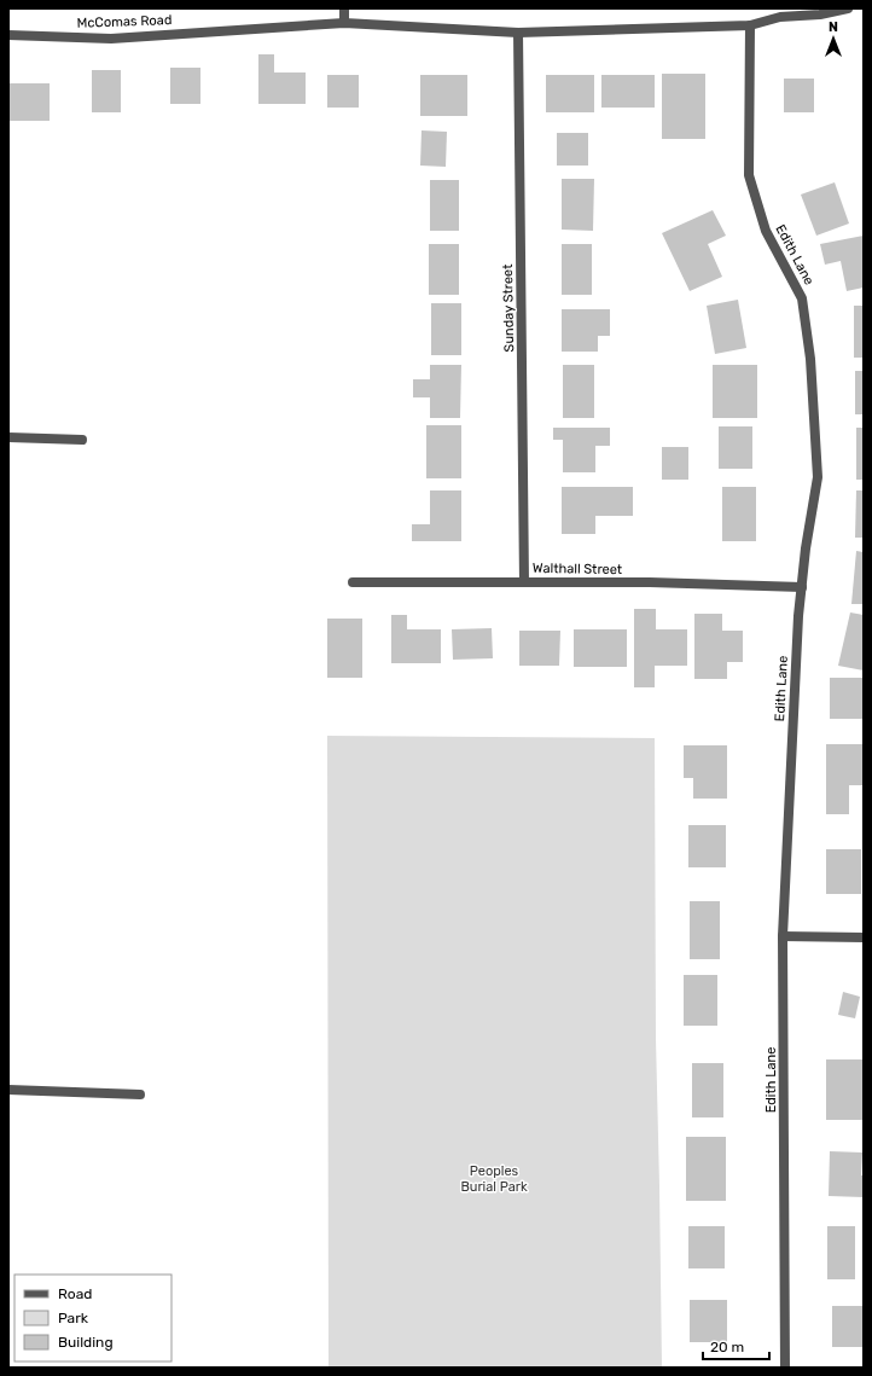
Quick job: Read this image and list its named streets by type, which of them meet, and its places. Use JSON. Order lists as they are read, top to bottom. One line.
{"streets":{"street":["McComas Road","Edith Lane","Sunday Street","Walthall Street"]},"crossings":[["McComas Road","Edith Lane"],["McComas Road","Sunday Street"],["Edith Lane","Walthall Street"],["Sunday Street","Walthall Street"]],"parks":["Peoples Burial Park"],"legend":["Road","Park","Building"],"scale_bar":"20 m","north":"top"}
